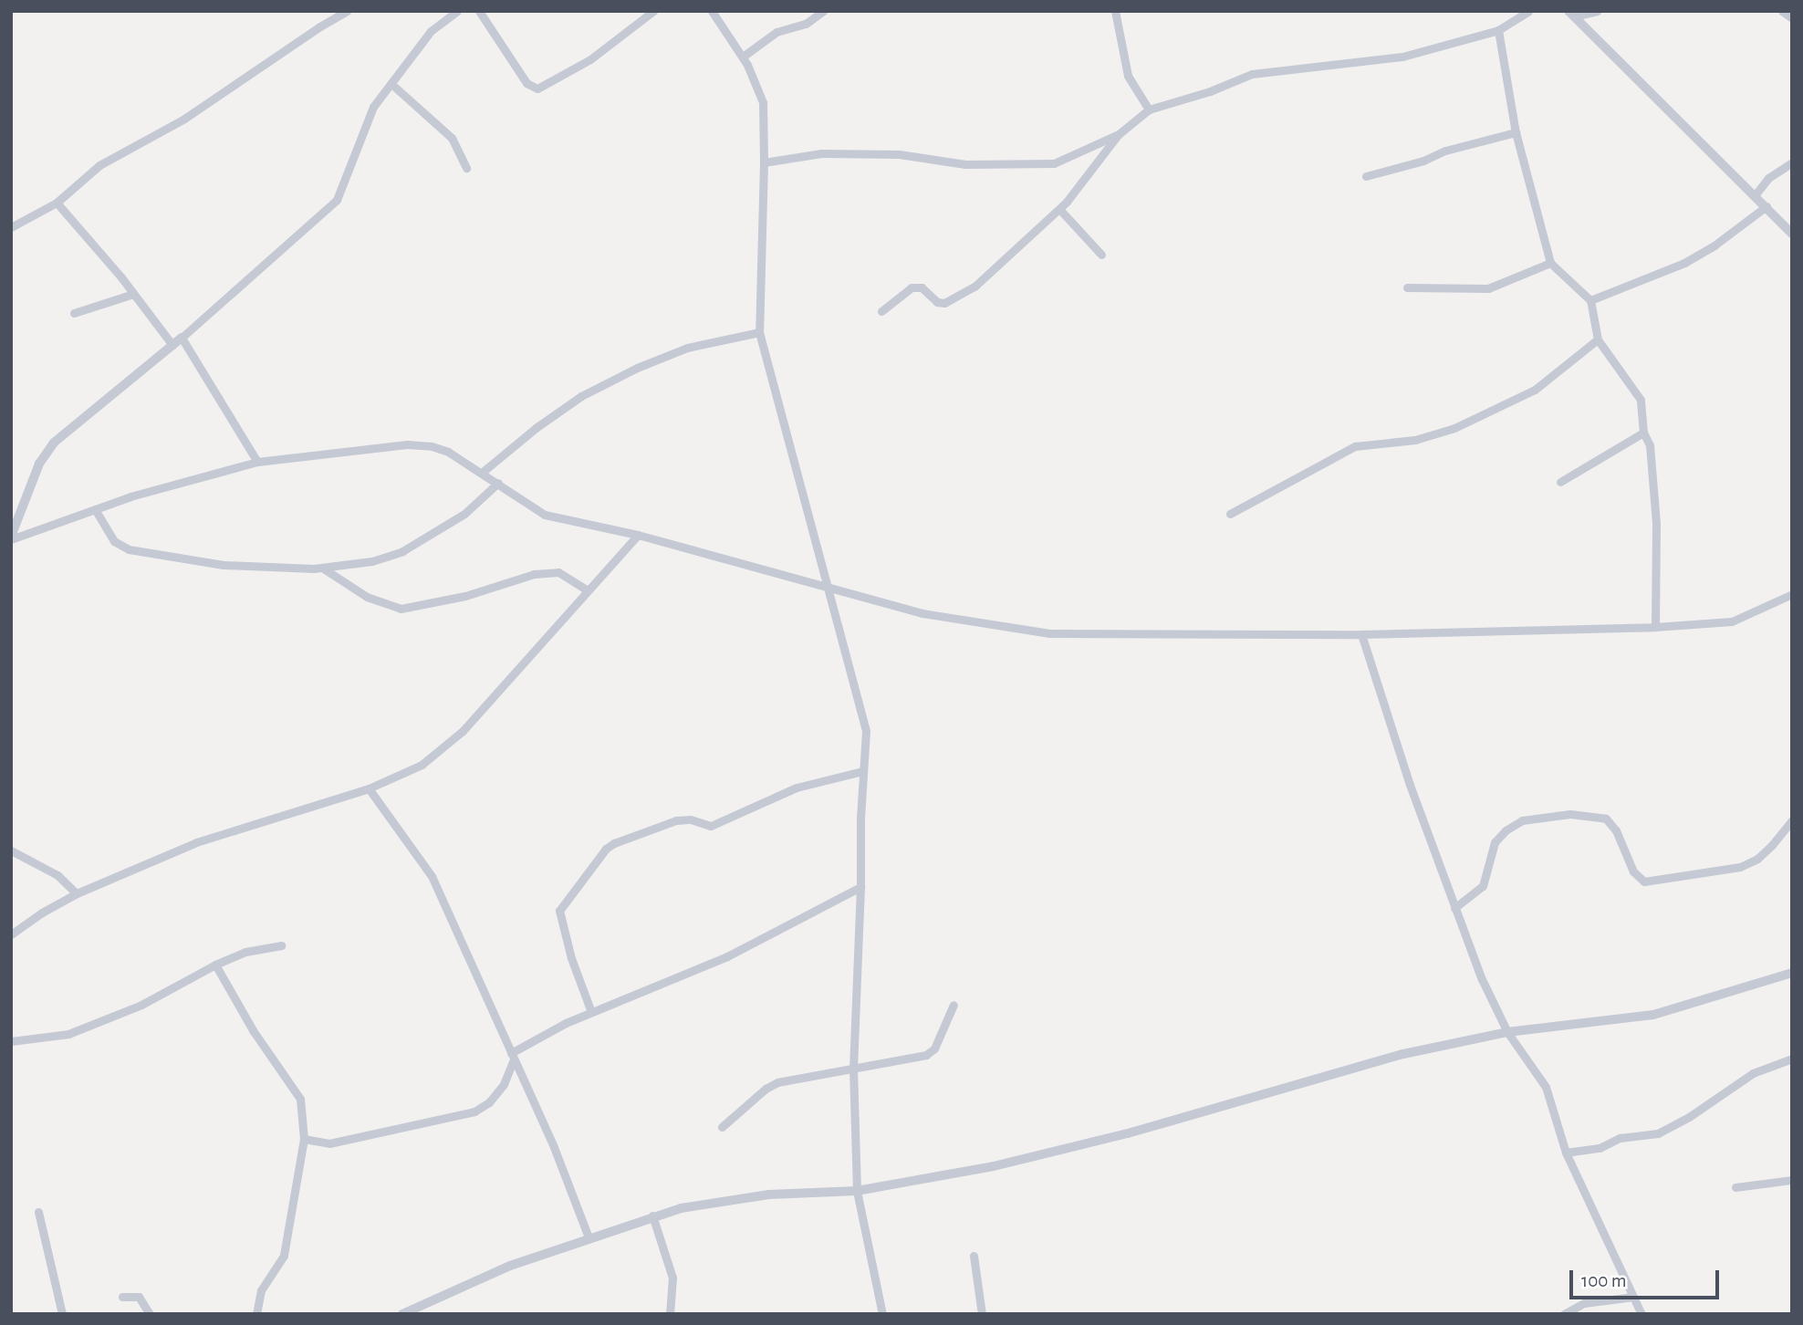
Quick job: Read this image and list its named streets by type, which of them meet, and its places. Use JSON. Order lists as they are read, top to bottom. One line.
{"scale_bar":"100 m"}
